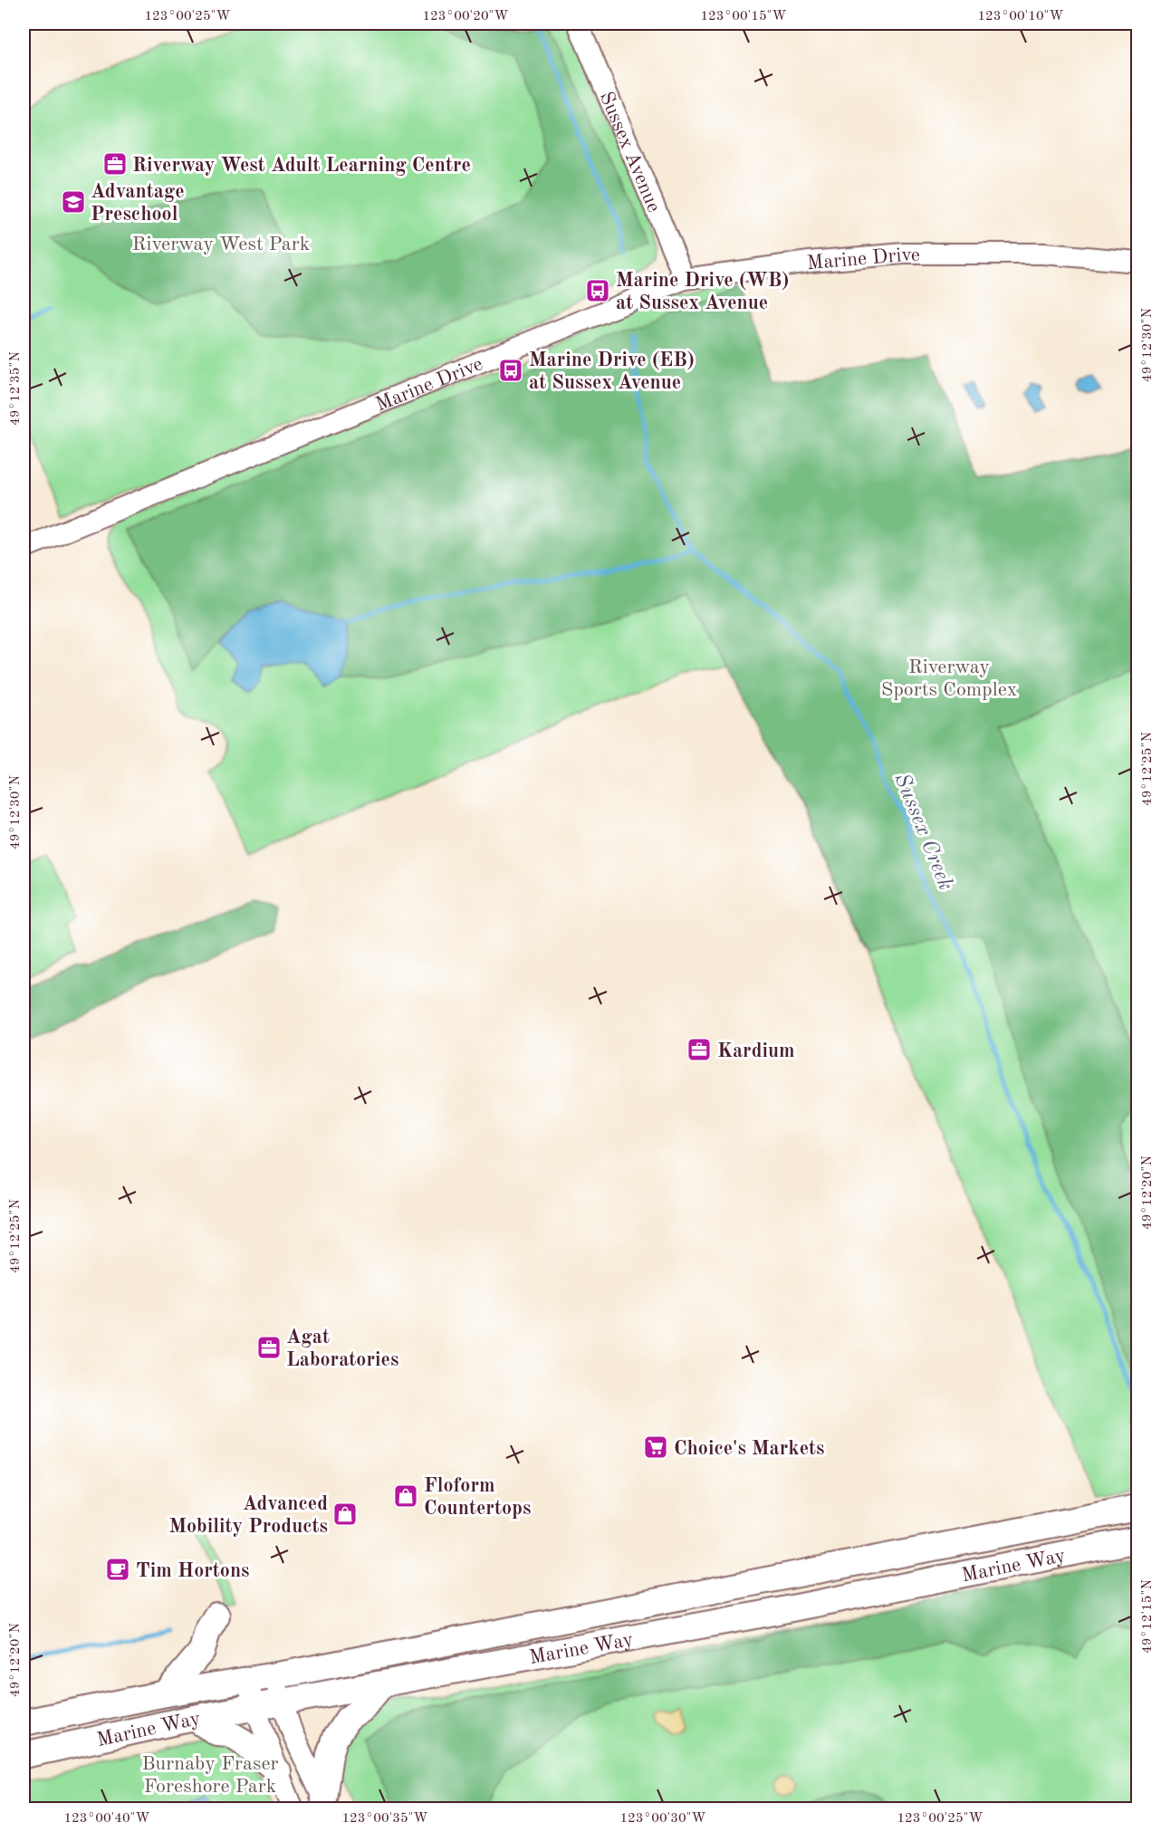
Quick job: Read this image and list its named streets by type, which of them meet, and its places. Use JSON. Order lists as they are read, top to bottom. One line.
{"streets":{"main road":["Marine Way"],"street":["Sussex Avenue","Marine Drive"]},"crossings":[["Sussex Avenue","Marine Drive"]],"water":["Sussex Creek"],"parks":["Riverway West Park","Riverway Sports Complex","Burnaby Fraser Foreshore Park"],"places":{"office":["Riverway West Adult Learning Centre","Kardium","Agat Laboratories"],"school or university":["Advantage Preschool"],"bus stop":["Marine Drive (WB) at Sussex Avenue","Marine Drive (EB) at Sussex Avenue"],"supermarket":["Choice's Markets"],"shop":["Floform Countertops","Advanced Mobility Products"],"cafe":["Tim Hortons"]},"coordinates":["123°00'25\"W","123°00'20\"W","123°00'15\"W","123°00'10\"W","49°12'30\"N","49°12'35\"N","49°12'25\"N","49°12'20\"N","49°12'15\"N","123°00'40\"W","123°00'35\"W","123°00'30\"W"]}
